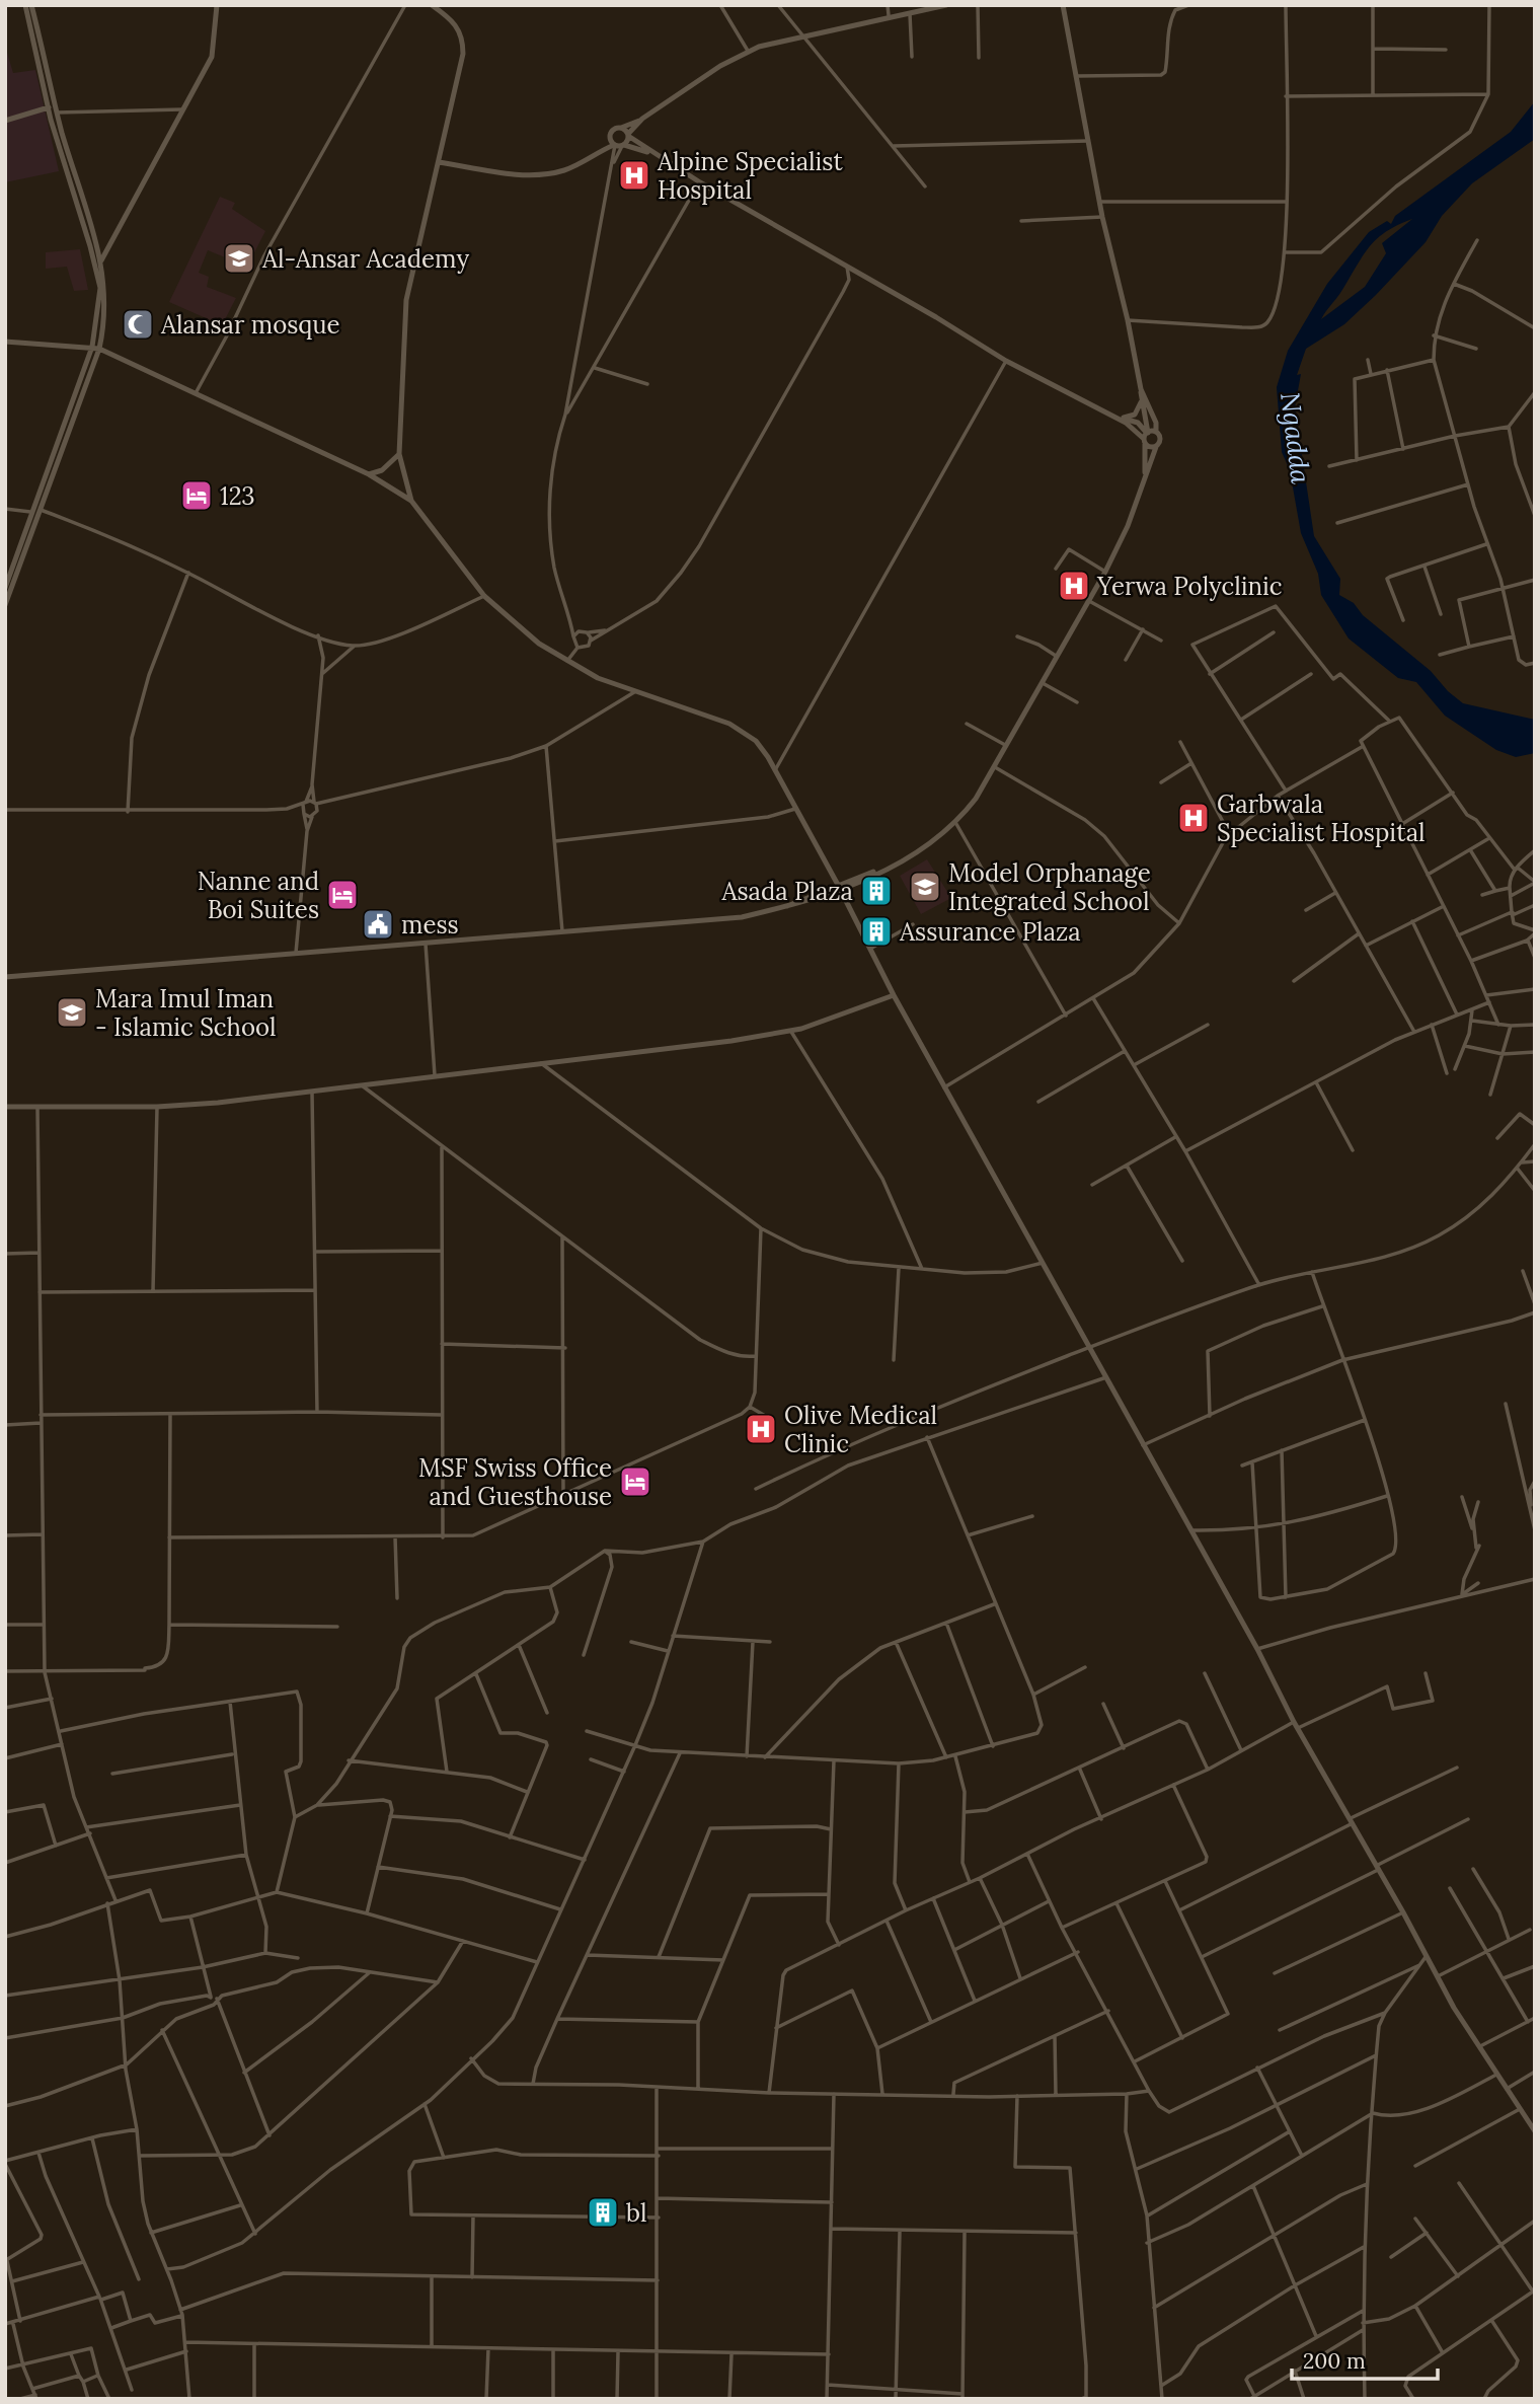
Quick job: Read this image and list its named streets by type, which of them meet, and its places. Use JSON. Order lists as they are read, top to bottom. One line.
{"water":["Ngadda"],"places":{"hospital":["Alpine Specialist Hospital","Yerwa Polyclinic","Garbwala Specialist Hospital","Olive Medical Clinic"],"school or university":["Al-Ansar Academy","Model Orphanage Integrated School","Mara Imul Iman - Islamic School"],"mosque":["Alansar mosque"],"hotel":["123","Nanne and Boi Suites","MSF Swiss Office and Guesthouse"],"building":["Asada Plaza","Assurance Plaza","bl"],"public building":["mess"]},"scale_bar":"200 m"}
